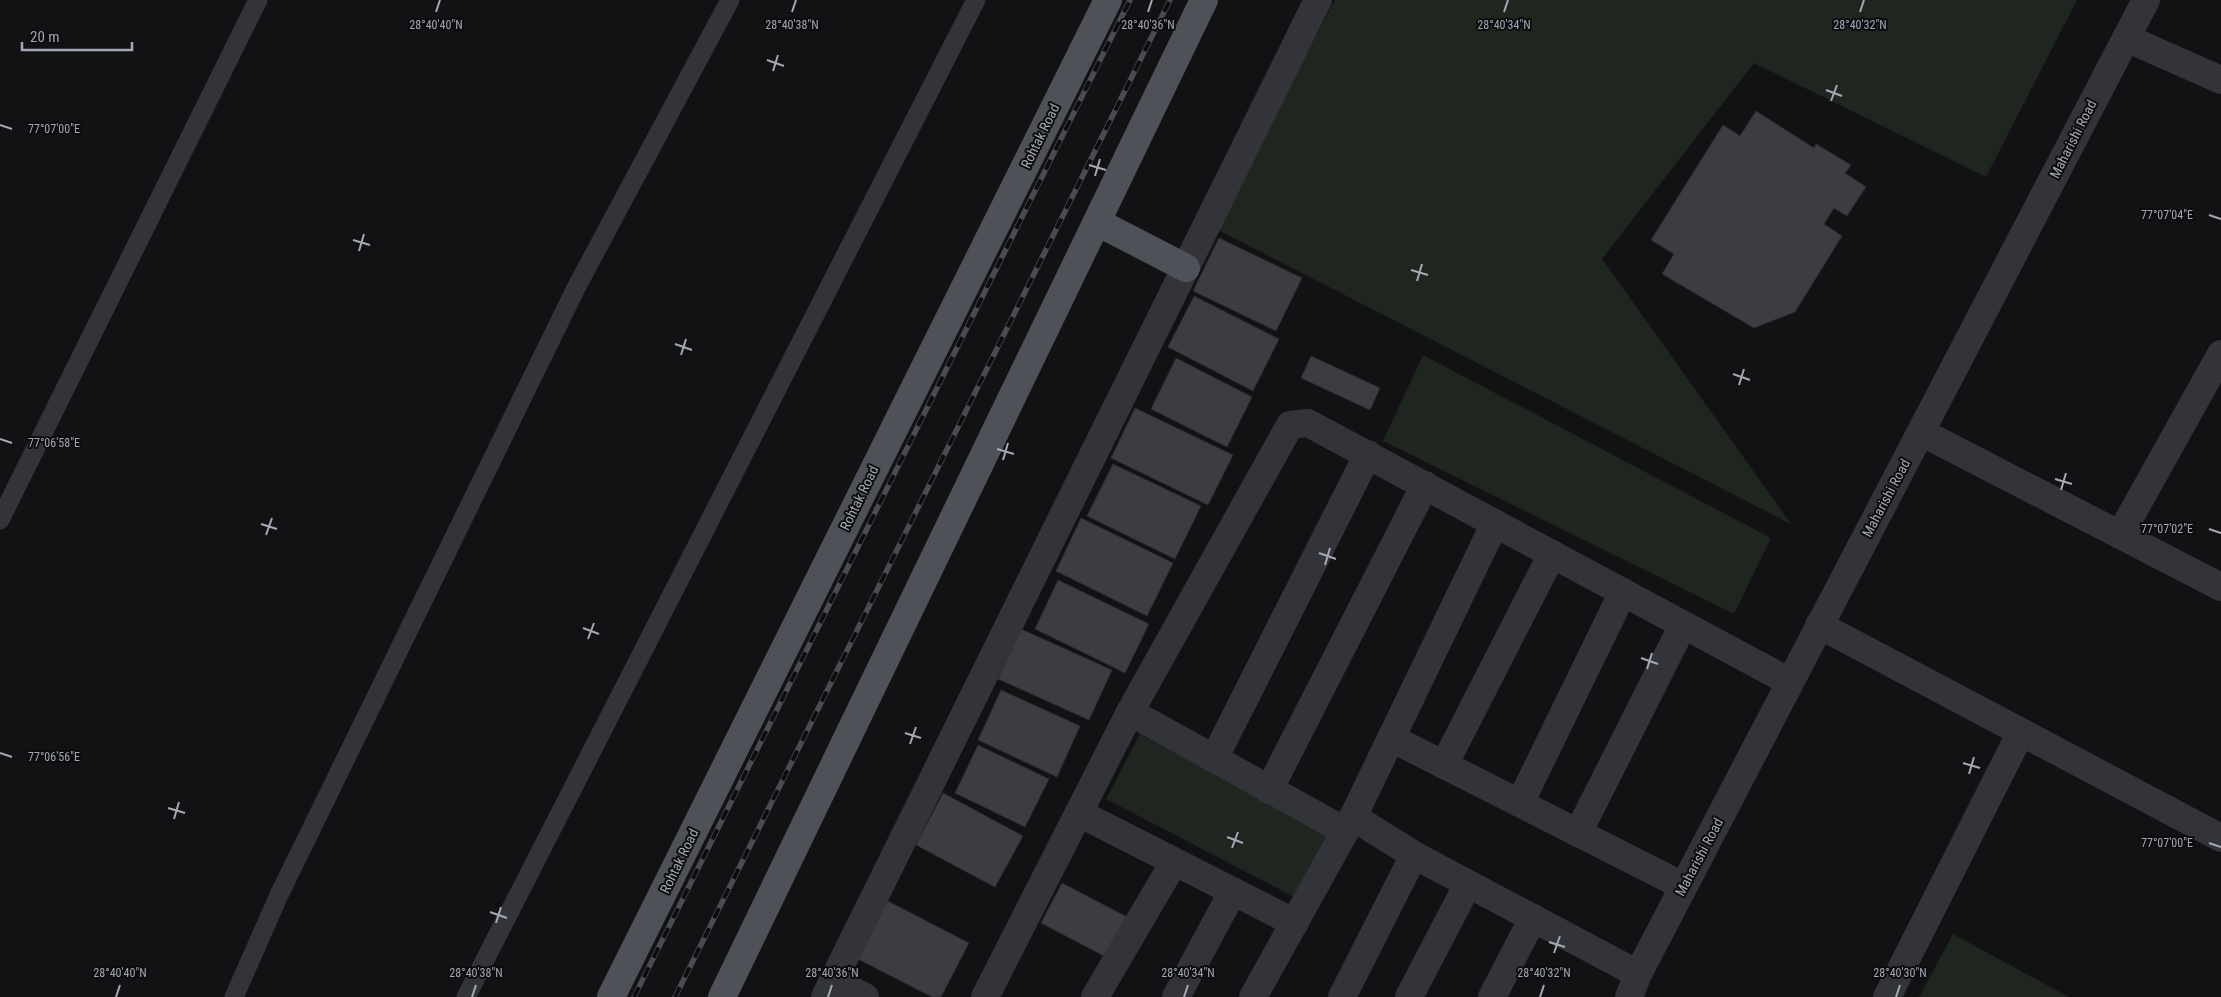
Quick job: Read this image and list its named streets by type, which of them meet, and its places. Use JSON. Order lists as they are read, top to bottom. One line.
{"streets":{"main road":["Rohtak Road"],"street":["Maharishi Road"]},"scale_bar":"20 m","coordinates":["28°40'40\"N","28°40'38\"N","28°40'36\"N","28°40'34\"N","28°40'32\"N","77°07'00\"E","77°07'04\"E","77°06'58\"E","77°07'02\"E","77°06'56\"E","28°40'30\"N"]}
